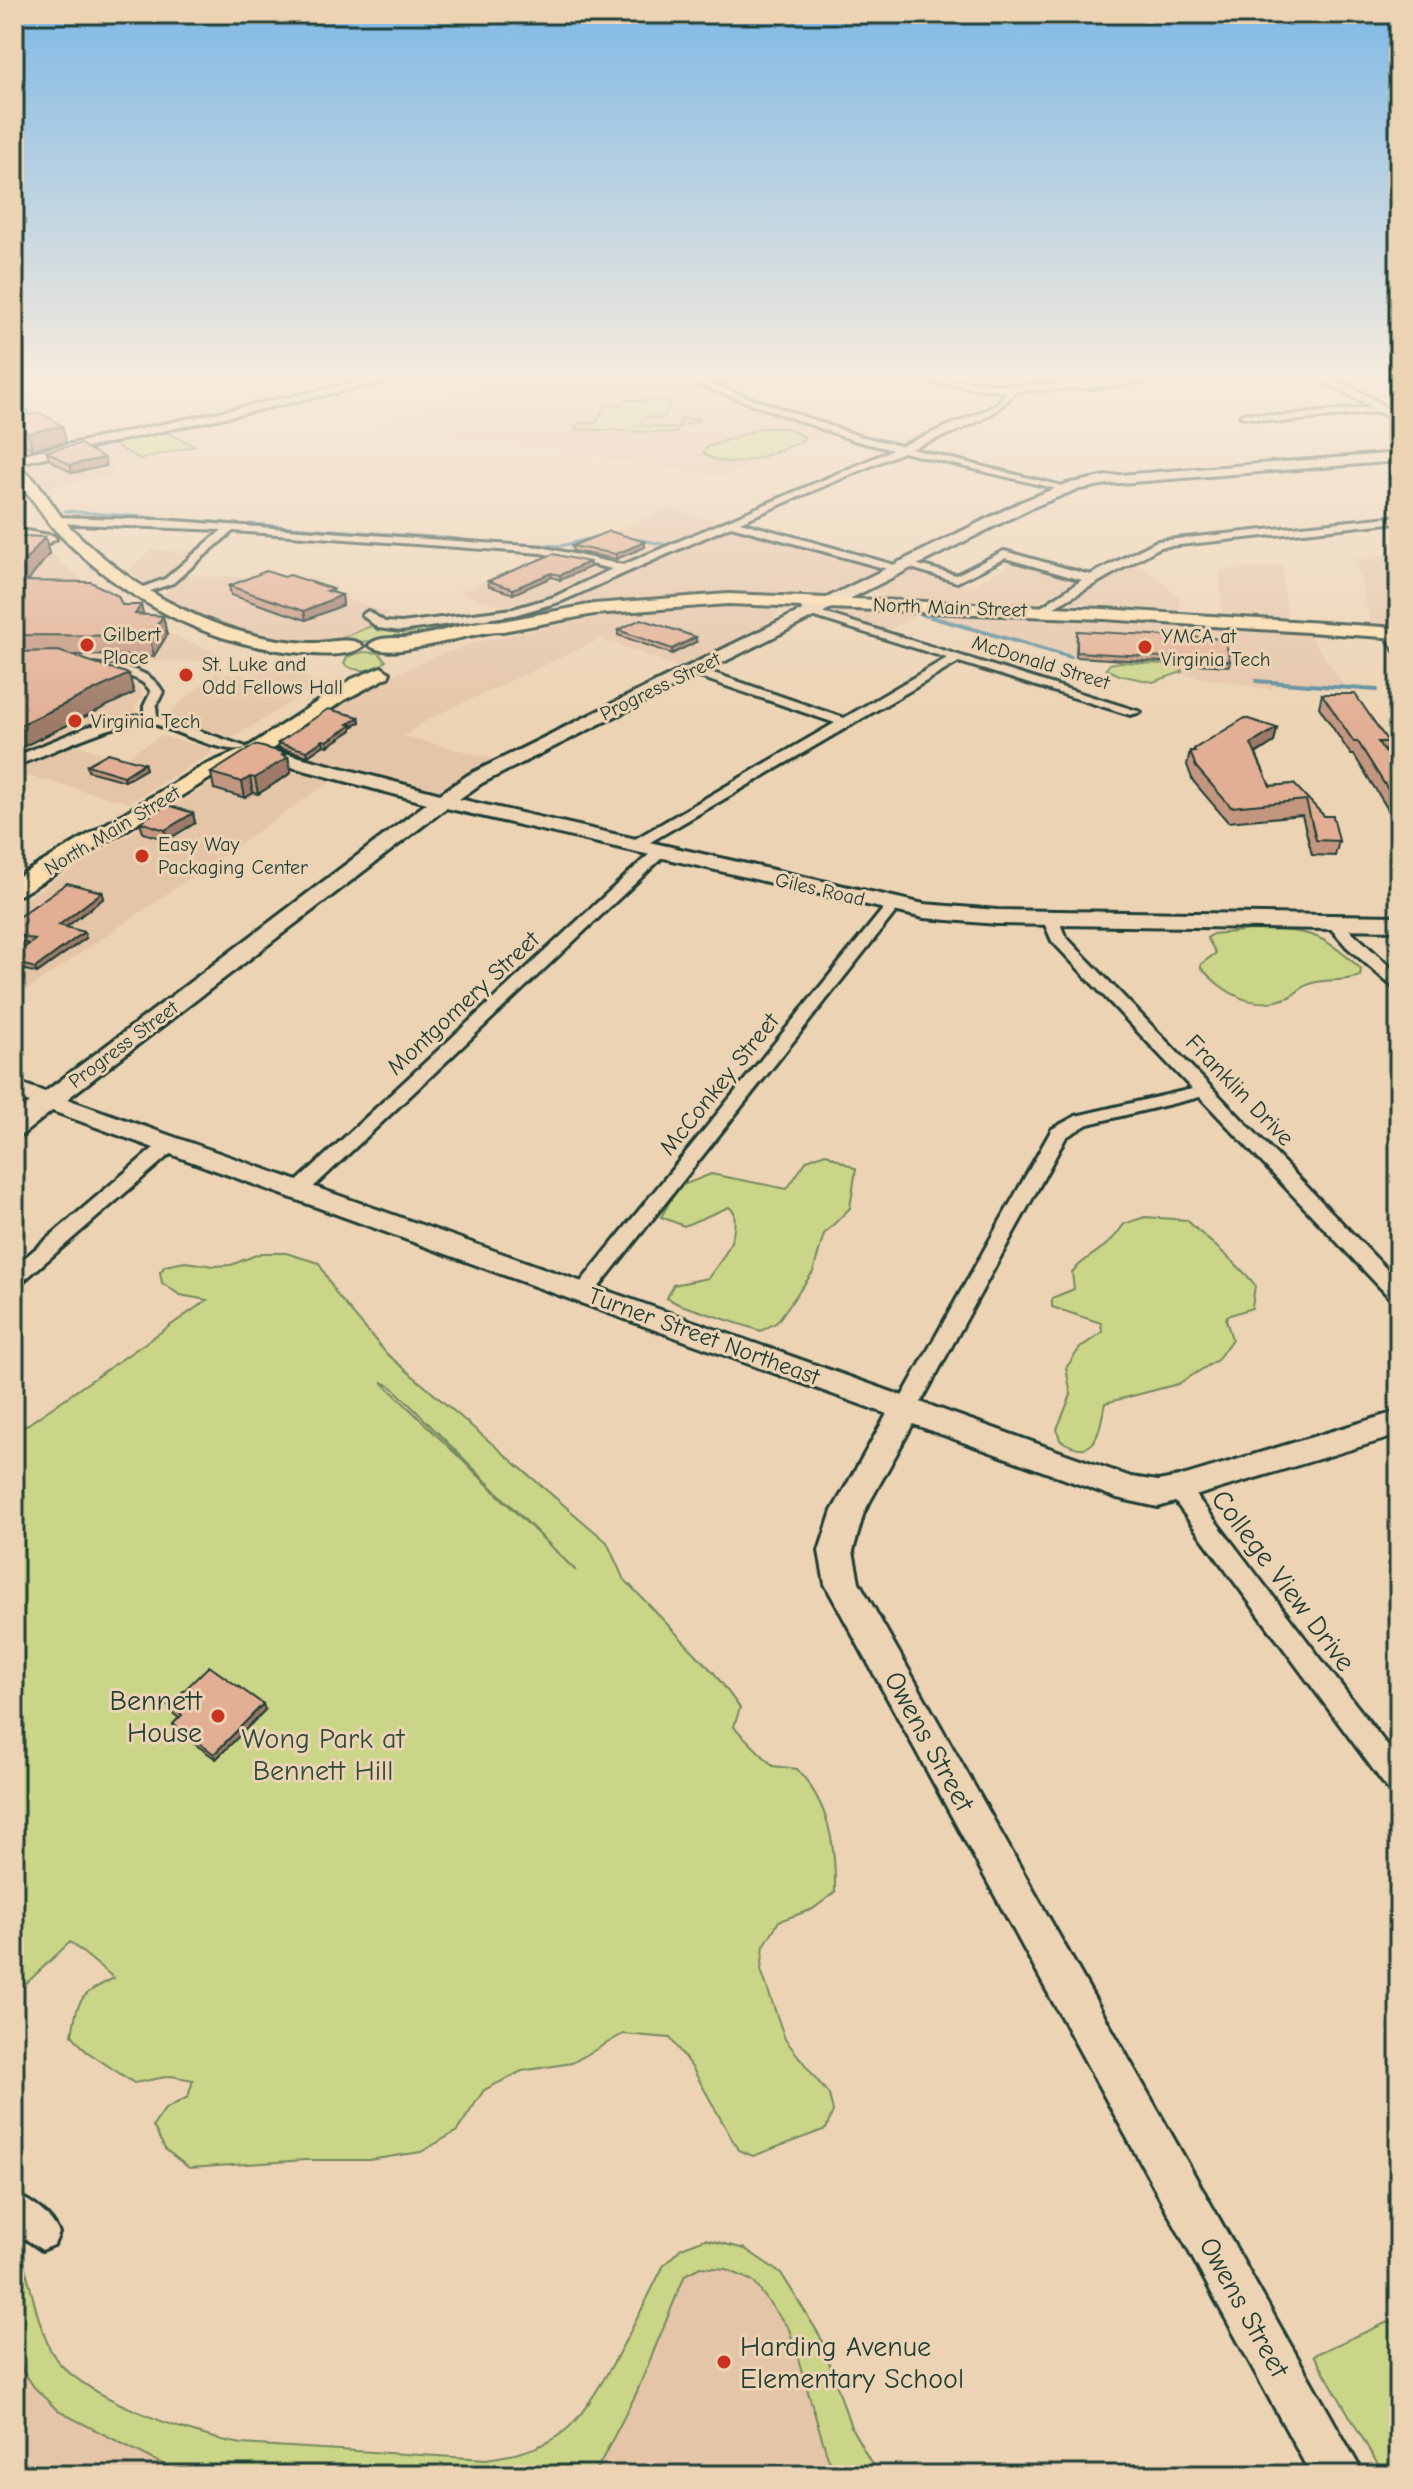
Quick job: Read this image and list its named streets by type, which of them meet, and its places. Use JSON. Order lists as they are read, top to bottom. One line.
{"streets":{"main road":["North Main Street"],"street":["McDonald Street","Progress Street","Giles Road","Montgomery Street","McConkey Street","Franklin Drive","Turner Street Northeast","College View Drive","Owens Street"]},"crossings":[["North Main Street","McDonald Street"],["North Main Street","Progress Street"],["North Main Street","Giles Road"],["McDonald Street","Progress Street"],["Progress Street","Giles Road"],["Progress Street","Turner Street Northeast"],["Giles Road","Montgomery Street"],["Giles Road","McConkey Street"],["Giles Road","Franklin Drive"],["Montgomery Street","Turner Street Northeast"],["McConkey Street","Turner Street Northeast"],["Franklin Drive","Owens Street"],["Turner Street Northeast","College View Drive"],["Turner Street Northeast","Owens Street"]],"parks":["Wong Park at Bennett Hill"],"places":["Gilbert Place","YMCA at Virginia Tech","St. Luke and Odd Fellows Hall","Virginia Tech","Easy Way Packaging Center","Bennett House","Harding Avenue Elementary School"]}
